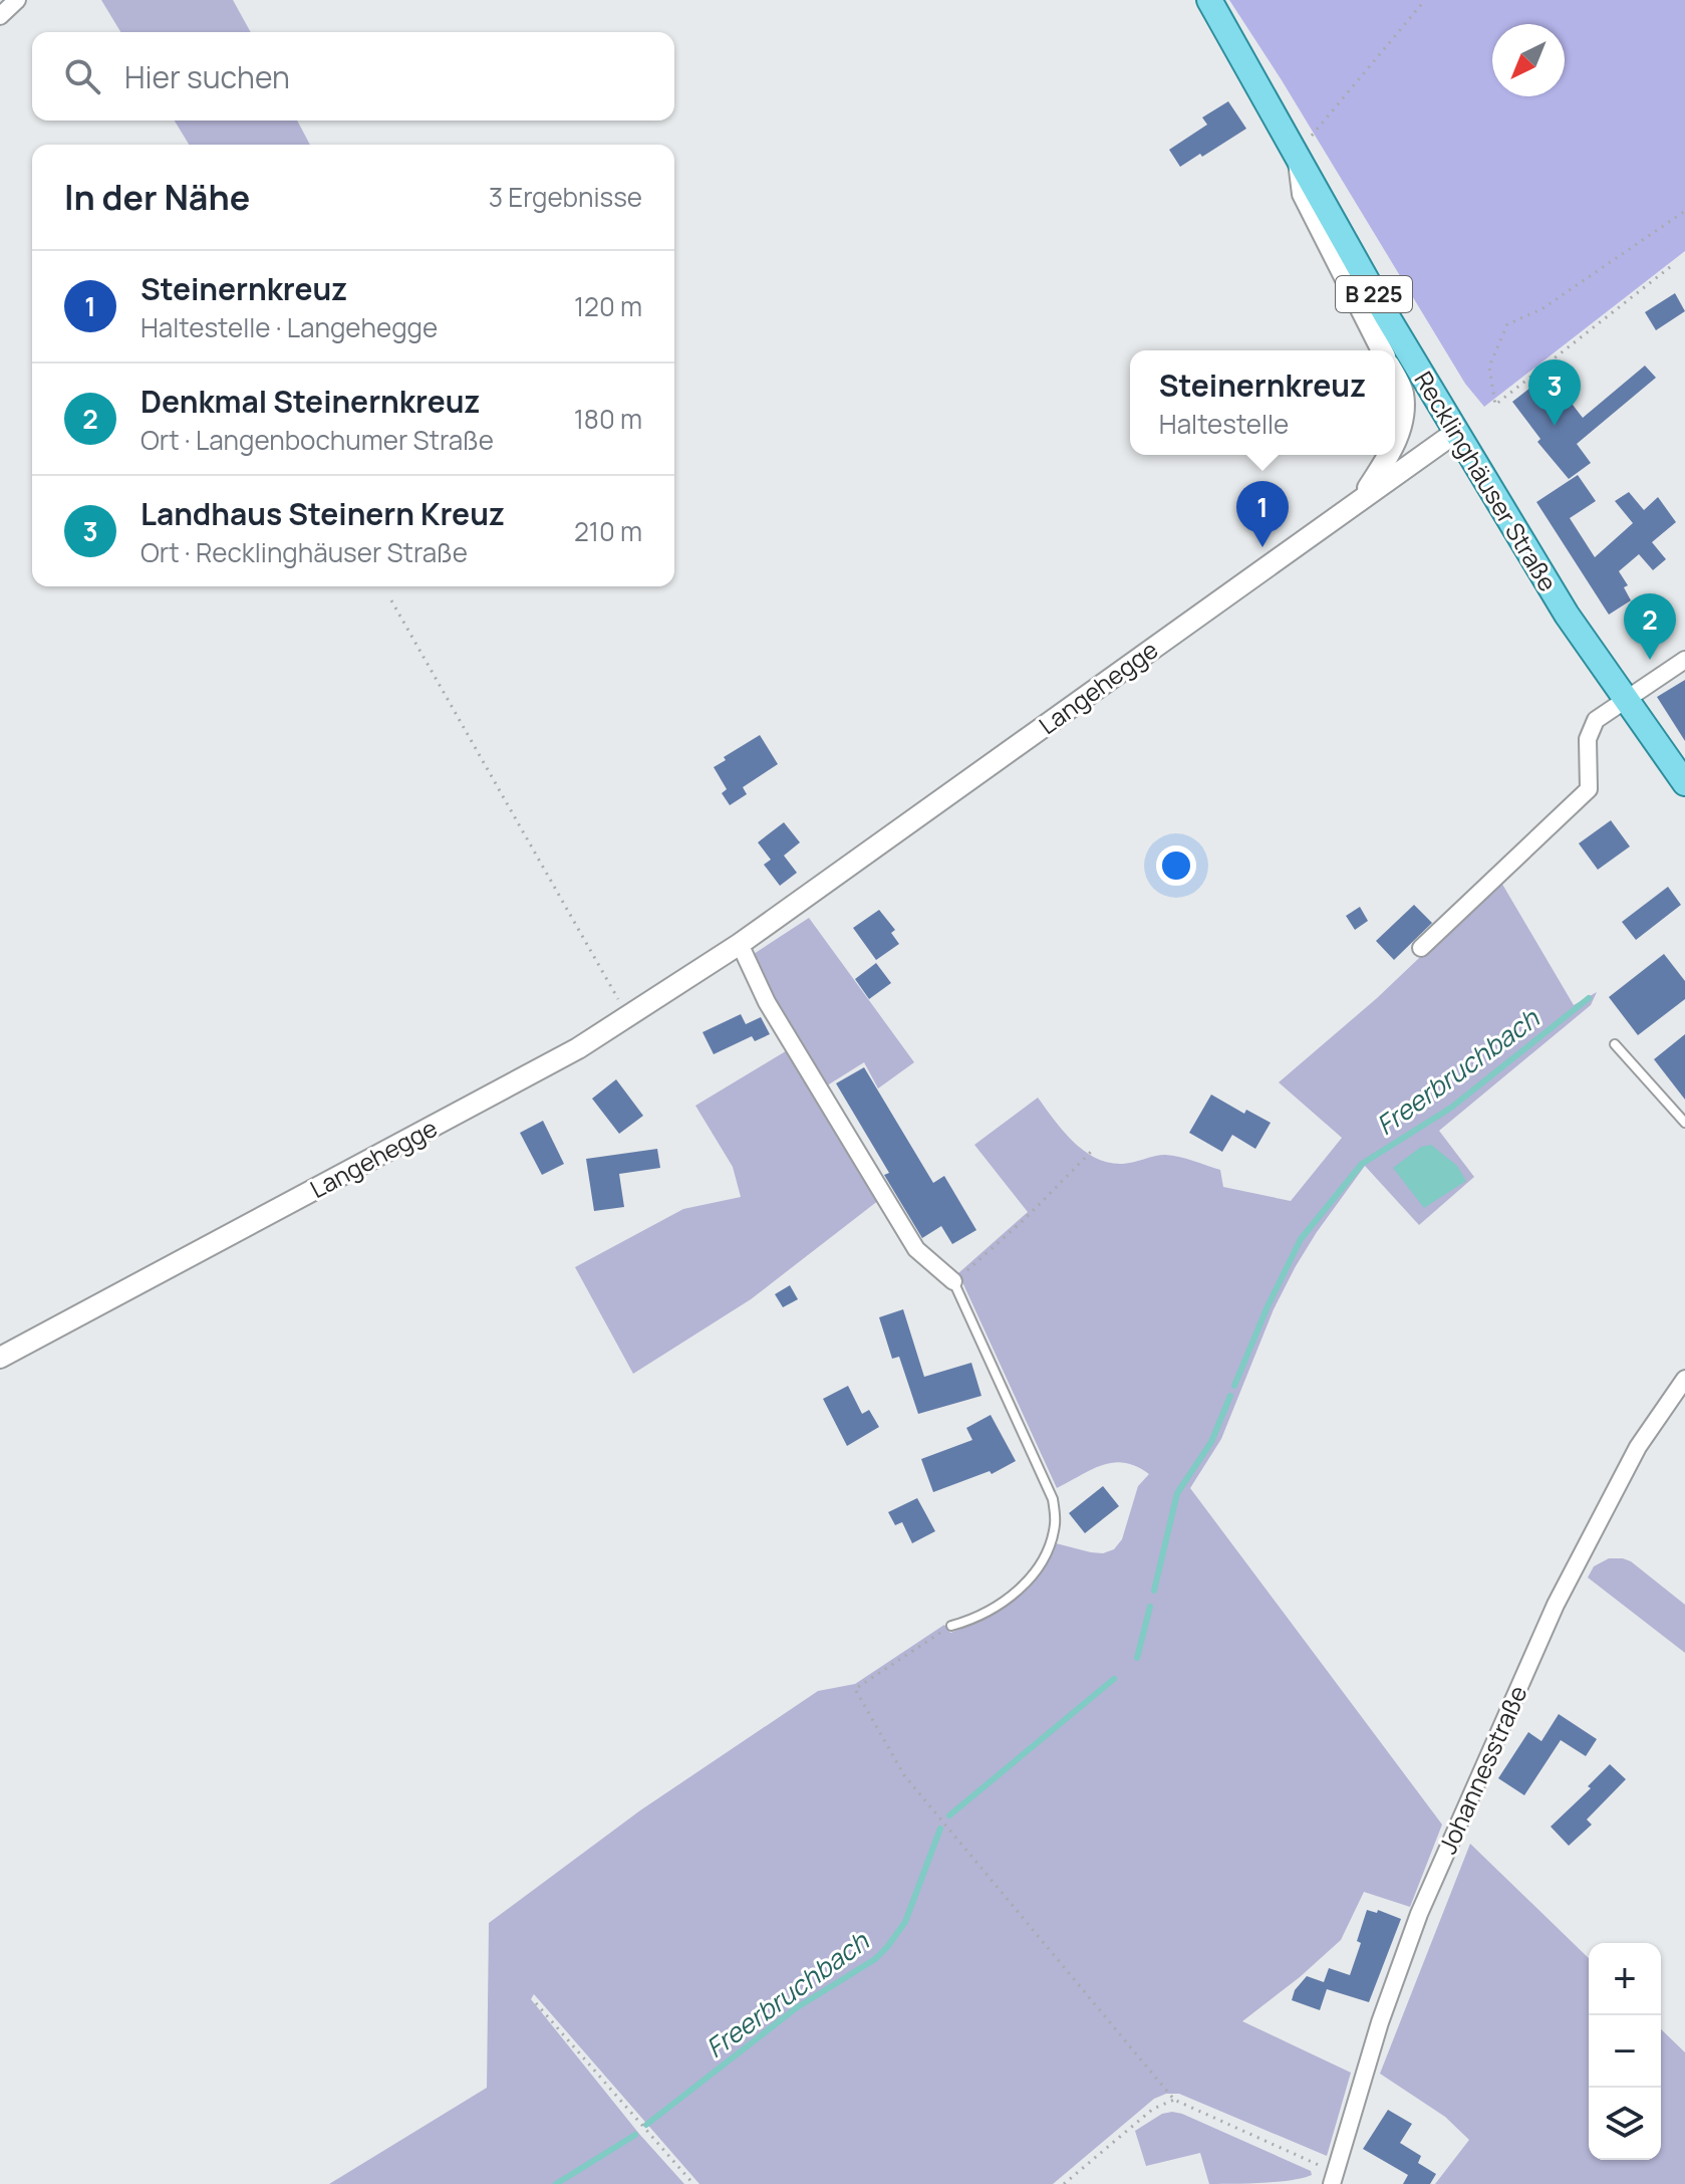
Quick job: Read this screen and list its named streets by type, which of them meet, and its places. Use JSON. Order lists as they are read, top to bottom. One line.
{"streets":{"main road":["B 225","Recklinghäuser Straße"],"street":["Langehegge","Johannesstraße"]},"crossings":[["B 225","Recklinghäuser Straße"],["Recklinghäuser Straße","Langehegge"]],"water":["Freerbruchbach"],"north":"bottom left","page":{"search":"Hier suchen","heading":["In der Nähe","3 Ergebnisse"],"list":[{"mark":"1","name":"Steinernkreuz","note":"Haltestelle · Langehegge","value":"120 m"},{"mark":"2","name":"Denkmal Steinernkreuz","note":"Ort · Langenbochumer Straße","value":"180 m"},{"mark":"3","name":"Landhaus Steinern Kreuz","note":"Ort · Recklinghäuser Straße","value":"210 m"}],"popup":["Steinernkreuz","Haltestelle"],"pins":["3","1","2"],"map_buttons":["+","−"]}}
